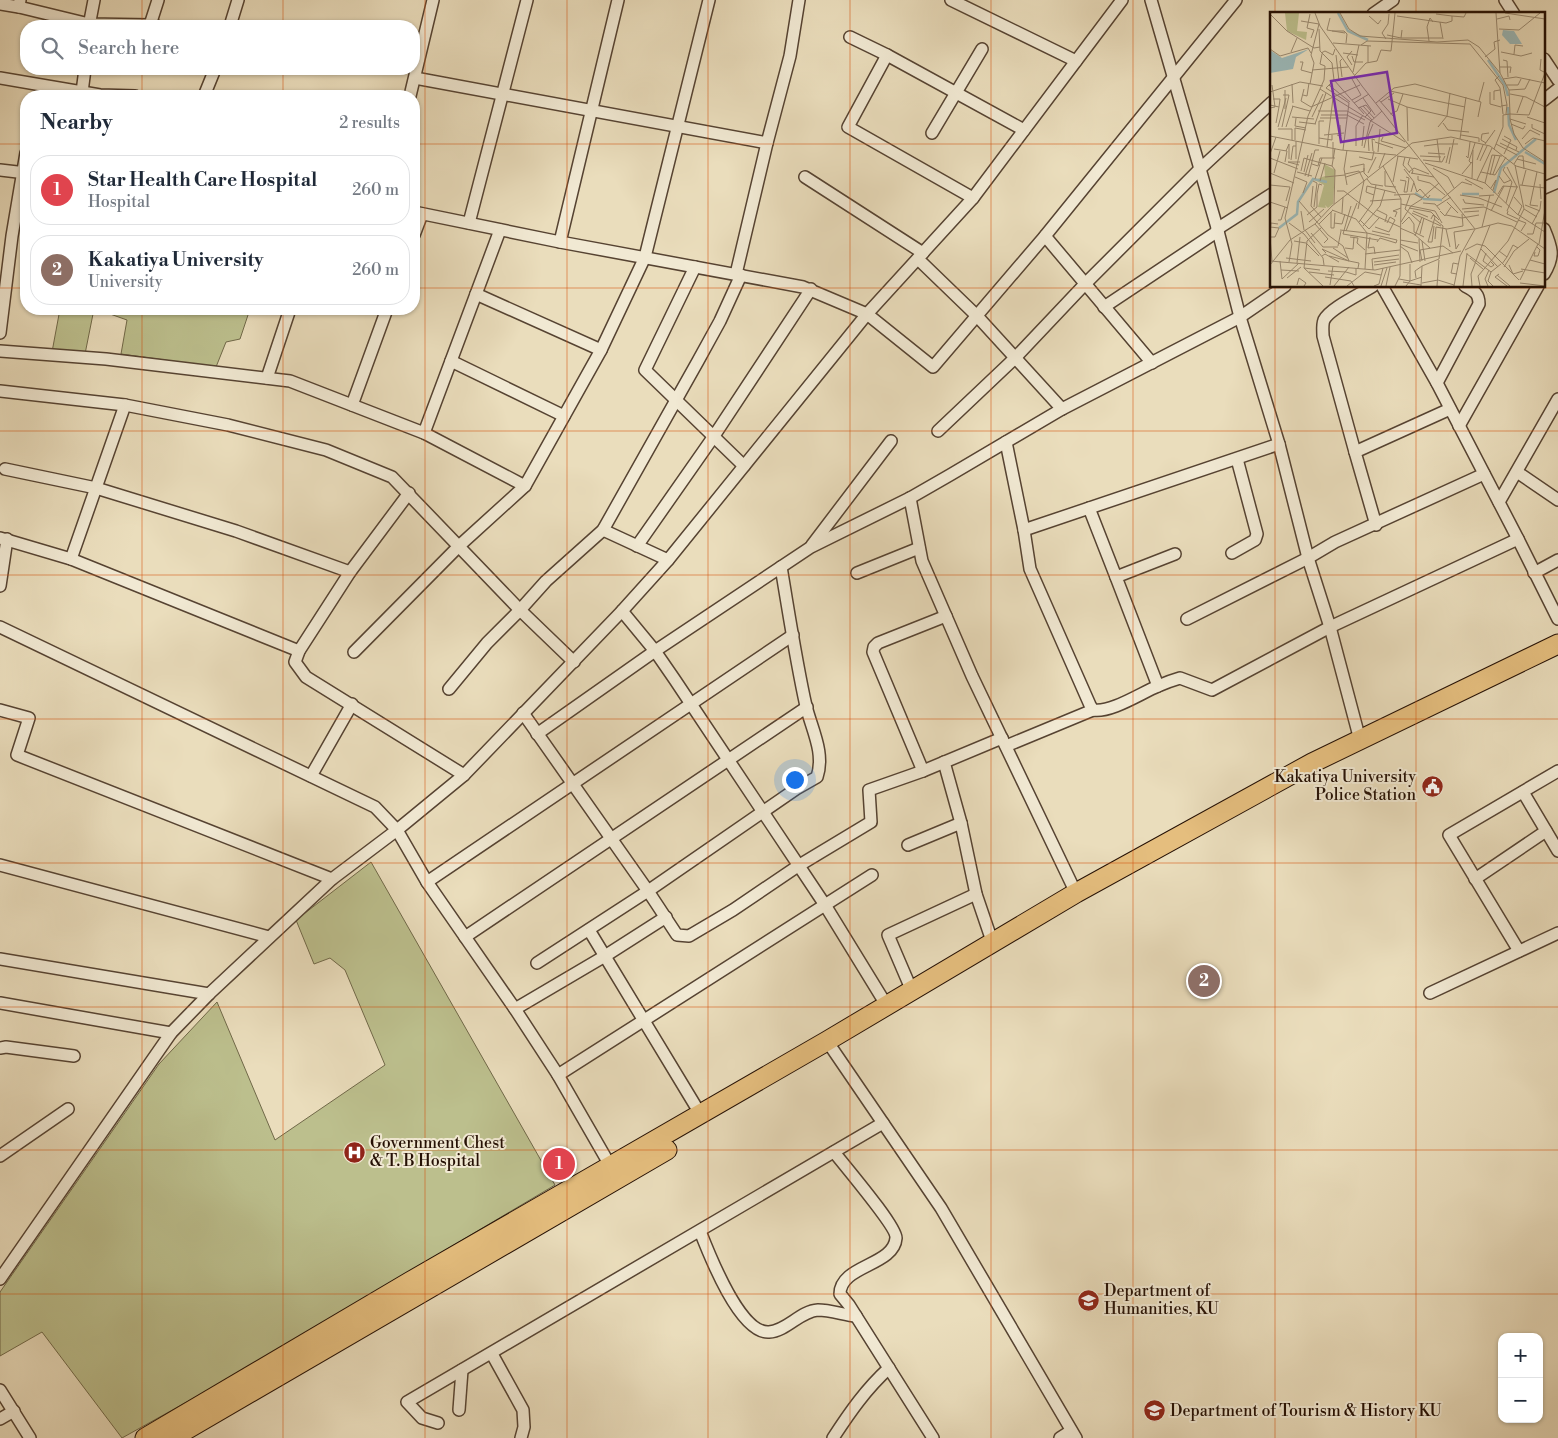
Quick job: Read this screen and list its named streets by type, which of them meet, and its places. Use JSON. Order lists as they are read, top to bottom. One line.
{"places":{"public building":["Kakatiya University Police Station"],"hospital":["Government Chest & T. B Hospital"],"school or university":["Department of Humanities, KU","Department of Tourism & History KU"]},"page":{"search":"Search here","heading":["Nearby","2 results"],"list":[{"mark":"1","name":"Star Health Care Hospital","note":"Hospital","value":"260 m"},{"mark":"2","name":"Kakatiya University","note":"University","value":"260 m"}],"pins":["2","1"],"map_buttons":["+","−"]}}
